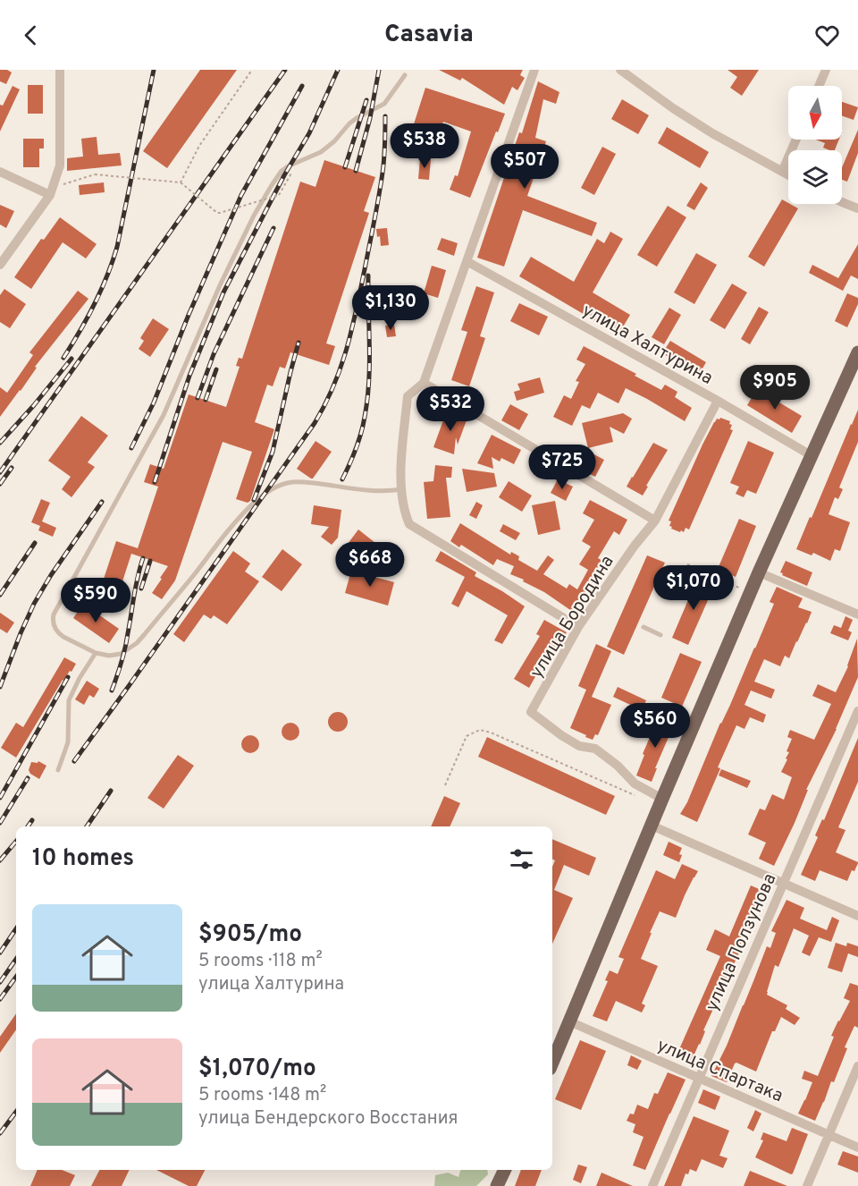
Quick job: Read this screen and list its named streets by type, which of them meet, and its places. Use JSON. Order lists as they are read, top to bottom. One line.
{"streets":{"street":["улица Халтурина","улица Бородина","улица Ползунова","улица Спартака"]},"crossings":[["улица Халтурина","улица Бородина"],["улица Ползунова","улица Спартака"]],"north":"bottom","page":{"header":"Casavia","price":["$538","$507","$1,130","$905","$532","$725","$668","$1,070","$590","$560"],"heading":"10 homes","list":[{"name":"$905/mo","note":"5 rooms · 118 m² · улица Халтурина"},{"name":"$1,070/mo","note":"5 rooms · 148 m² · улица Бендерского Восстания"}]}}
